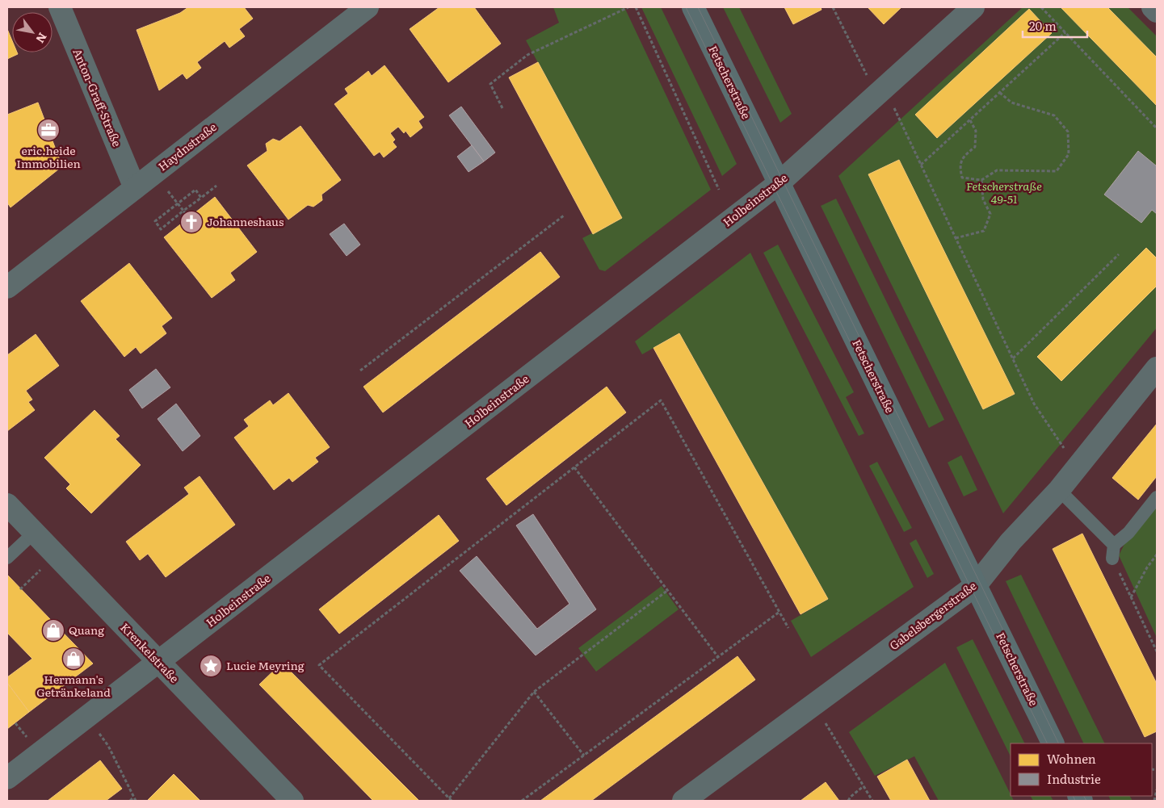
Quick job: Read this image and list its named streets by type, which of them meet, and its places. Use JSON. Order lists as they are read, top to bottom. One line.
{"streets":{"main road":["Fetscherstraße"],"street":["Anton-Graff-Straße","Haydnstraße","Holbeinstraße","Gabelsbergerstraße","Krenkelstraße"]},"crossings":[["Fetscherstraße","Holbeinstraße"],["Fetscherstraße","Gabelsbergerstraße"],["Anton-Graff-Straße","Haydnstraße"],["Holbeinstraße","Krenkelstraße"]],"parks":["Fetscherstraße 49-51"],"places":{"office":["eric.heide Immobilien"],"church":["Johanneshaus"],"shop":["Quang","Hermann's Getränkeland"],"place":["Lucie Meyring"]},"legend":["Wohnen","Industrie"],"scale_bar":"20 m","north":"bottom right"}
